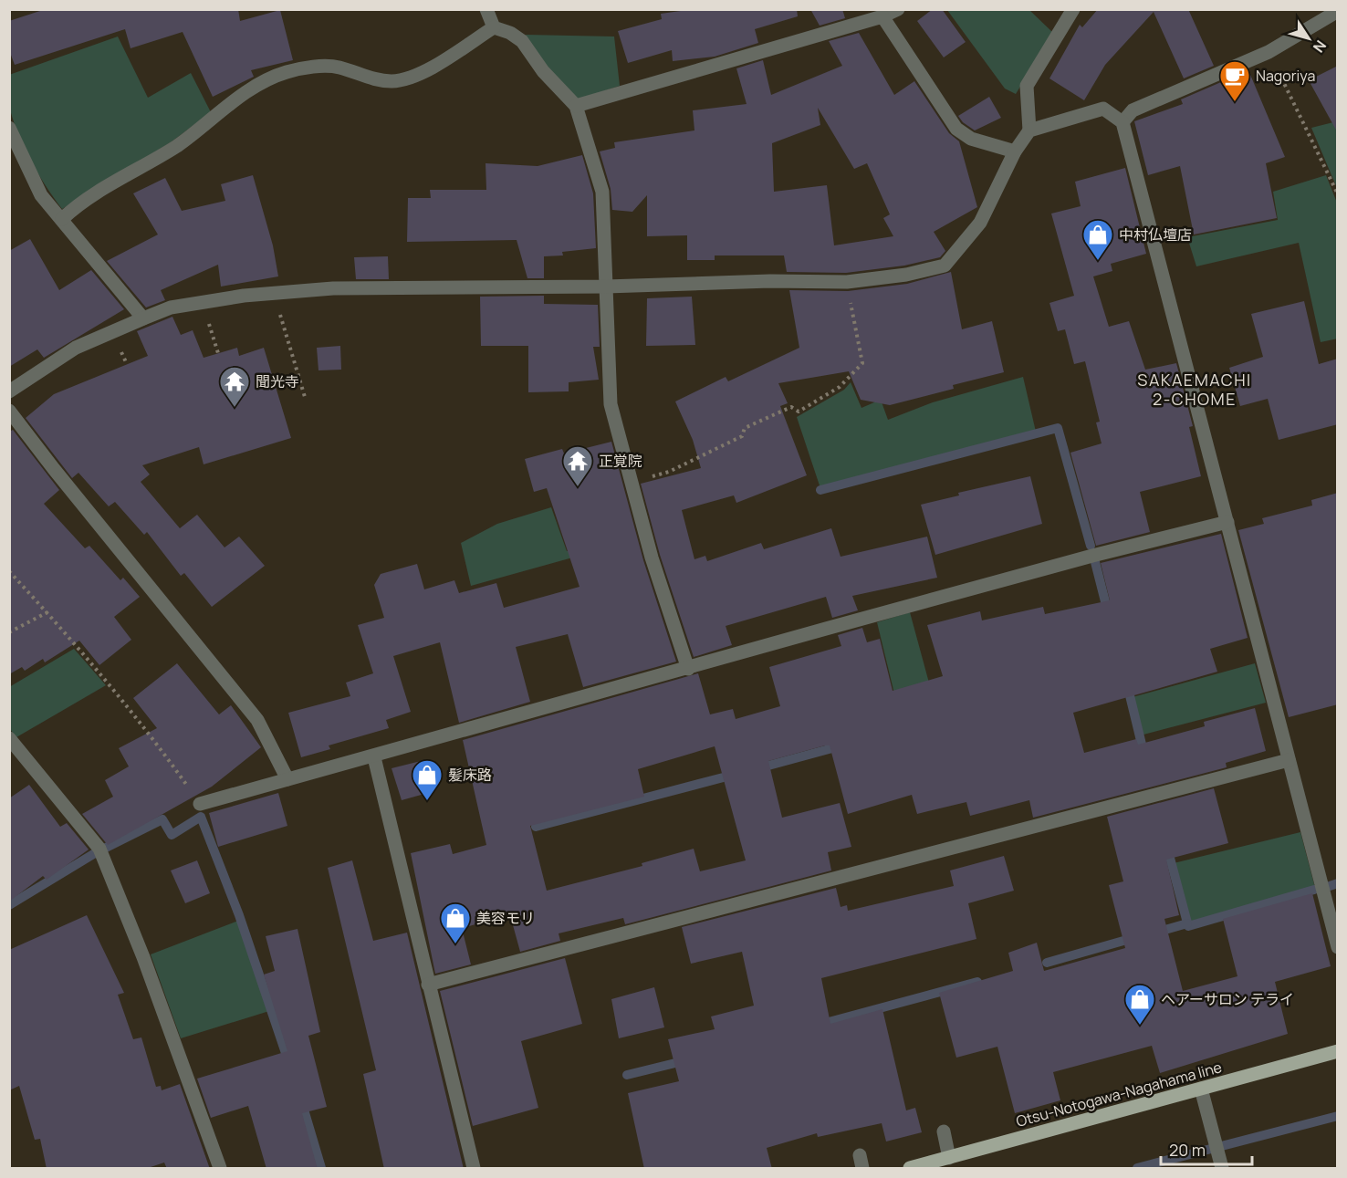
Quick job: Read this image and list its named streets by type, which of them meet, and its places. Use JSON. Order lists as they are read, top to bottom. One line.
{"streets":{"main road":["Otsu-Notogawa-Nagahama line"]},"districts":["SAKAEMACHI 2-CHOME"],"places":{"cafe":["Nagoriya"],"shop":["中村仏壇店","髪床路","美容モリ","ヘアーサロン テライ"],"temple":["聞光寺","正覚院"]},"scale_bar":"20 m","north":"bottom right"}
